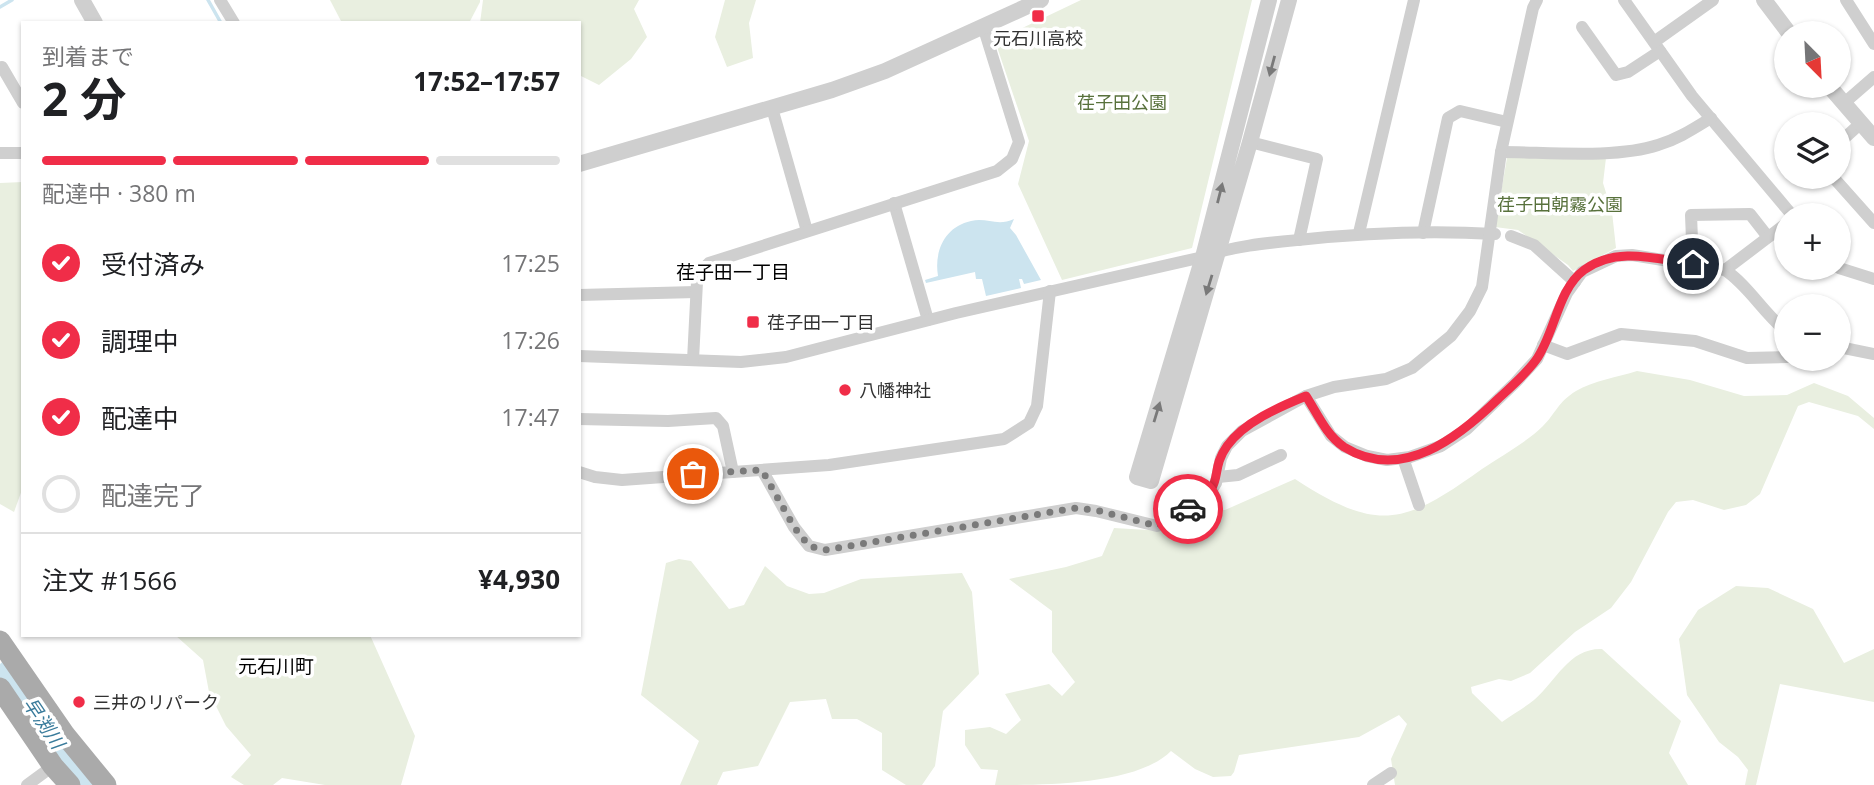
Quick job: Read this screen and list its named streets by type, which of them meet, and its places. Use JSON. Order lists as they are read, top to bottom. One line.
{"districts":["荏子田一丁目","元石川町"],"water":["早渕川"],"parks":["荏子田公園","荏子田朝霧公園"],"places":{"transit":["元石川高校","荏子田一丁目"],"other":["八幡神社","三井のリパーク"]},"north":"bottom right","page":{"map_buttons":["+","−"],"heading":["2 分","到着まで","17:52–17:57"],"panel":["注文 #1566","¥4,930"],"bar":"配達中 · 380 m","list":[["受付済み","17:25"],["調理中","17:26"],["配達中","17:47"],"配達完了"]}}
